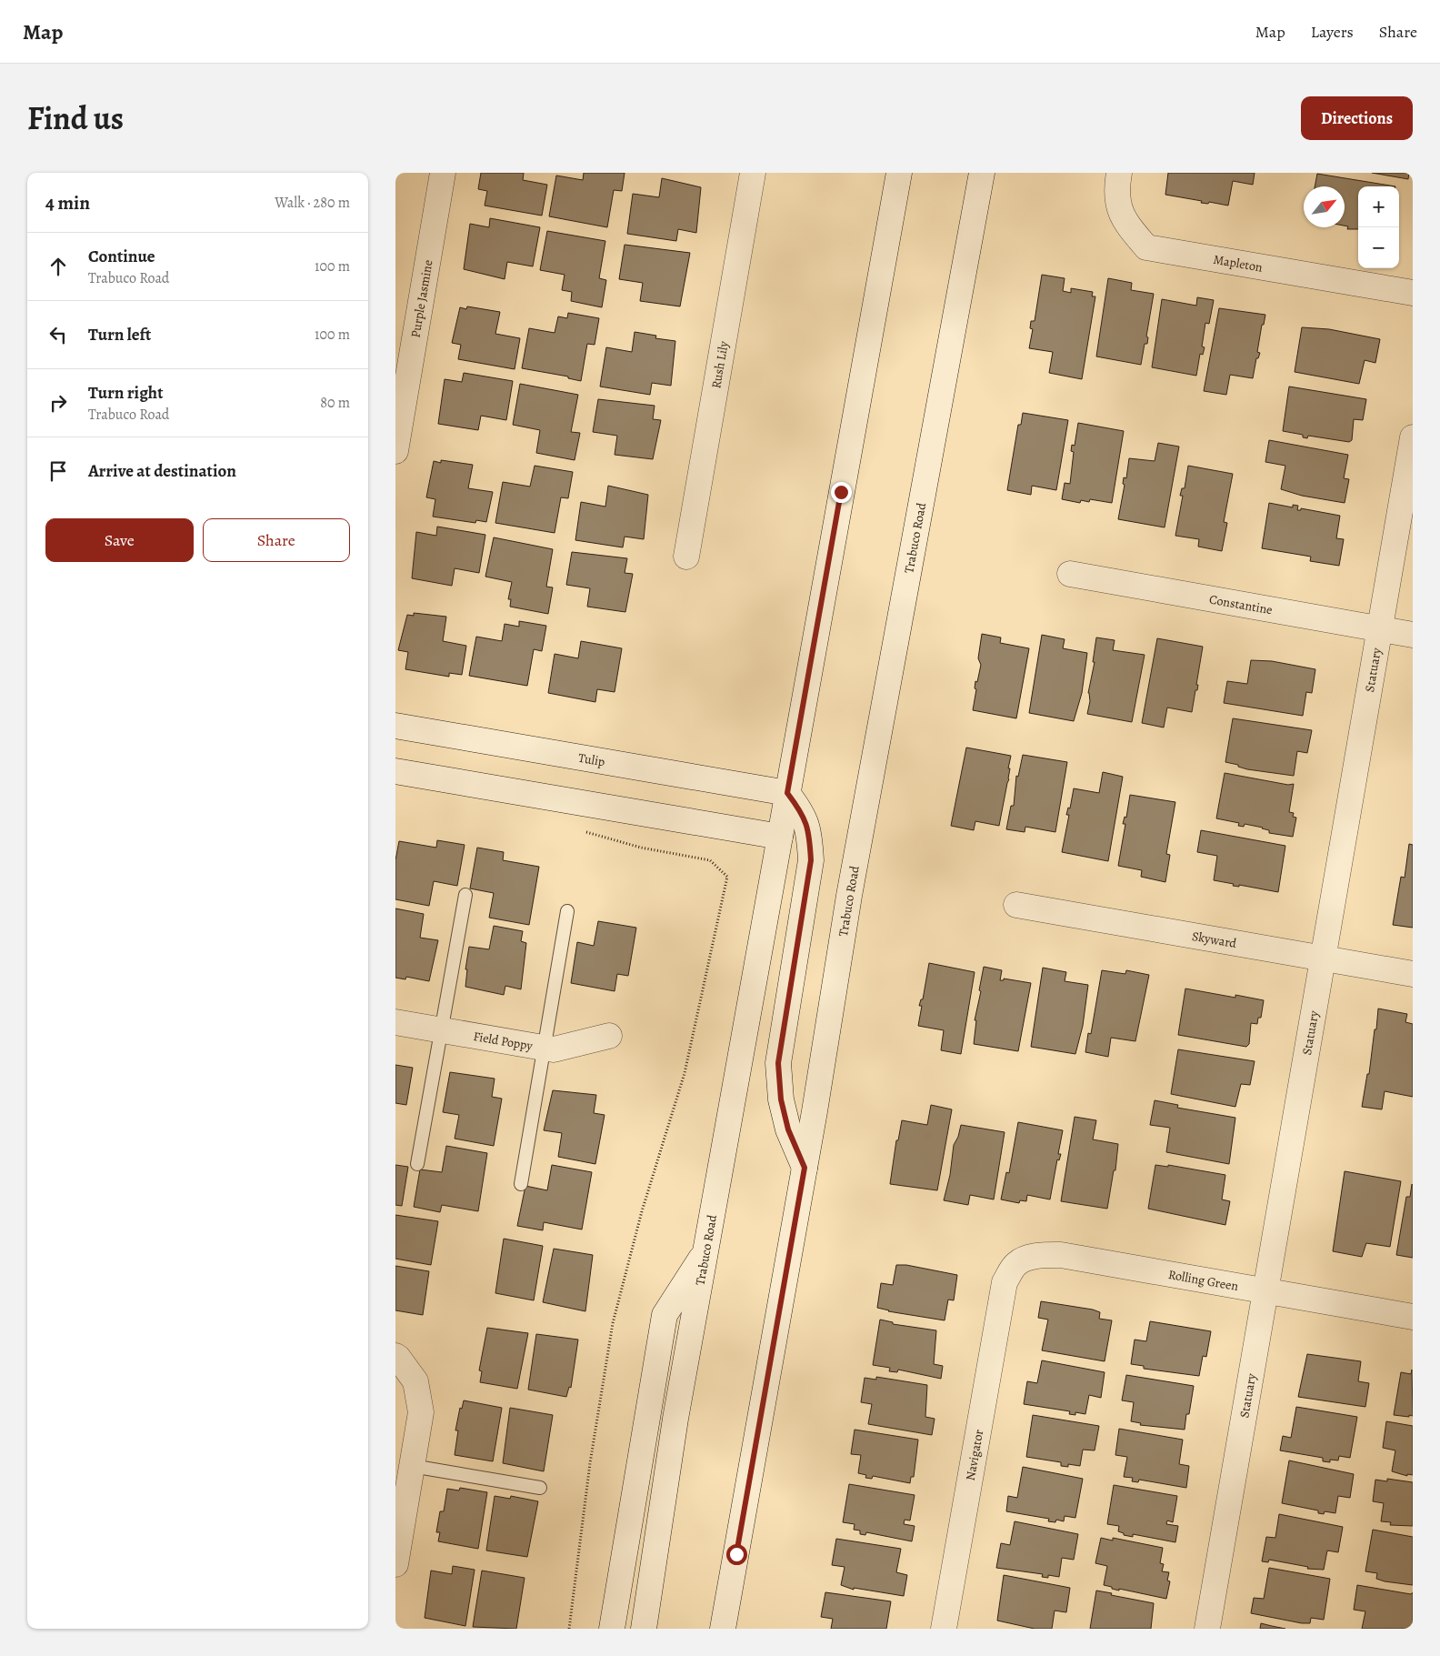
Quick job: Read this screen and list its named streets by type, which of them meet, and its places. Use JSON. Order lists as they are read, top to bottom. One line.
{"streets":{"street":["Mapleton","Purple Jasmine","Rush Lily","Trabuco Road","Constantine","Statuary","Tulip","Skyward","Field Poppy","Rolling Green","Navigator"]},"crossings":[["Trabuco Road","Tulip"],["Constantine","Statuary"],["Statuary","Skyward"],["Statuary","Rolling Green"],["Rolling Green","Navigator"]],"north":"top right","page":{"header":"Map","nav":["Map","Layers","Share"],"title":"Find us","buttons":["Directions",["Save","Share"]],"heading":["4 min","Walk · 280 m"],"map_buttons":["+","−"],"list":[["Continue","Trabuco Road","100 m"],["Turn left","100 m"],["Turn right","Trabuco Road","80 m"],"Arrive at destination"]}}
